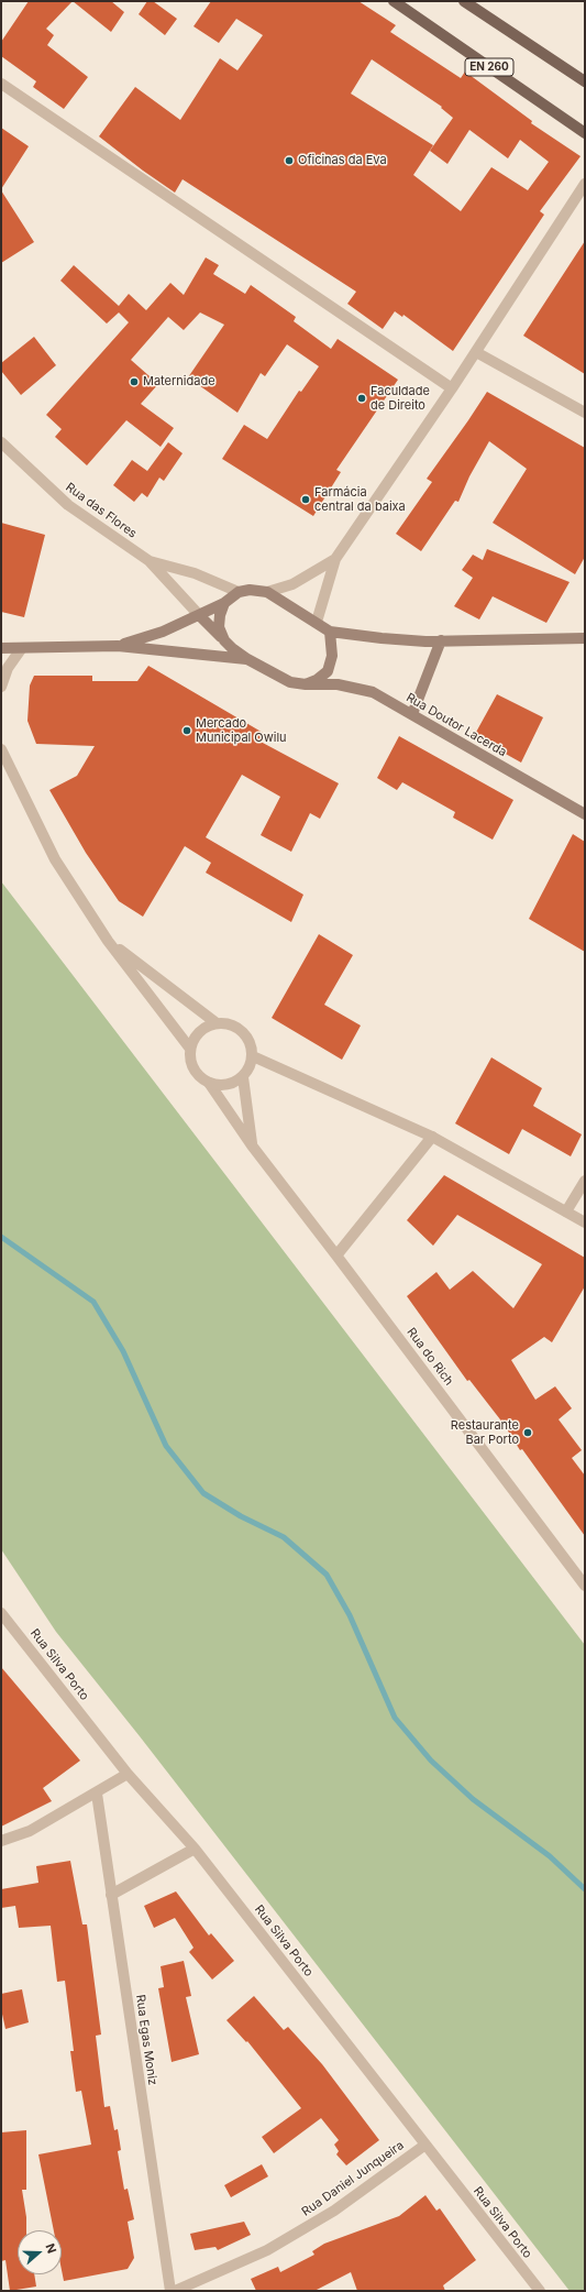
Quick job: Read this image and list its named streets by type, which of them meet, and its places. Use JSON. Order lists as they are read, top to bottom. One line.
{"streets":{"main road":["EN 260","Rua Doutor Lacerda"],"street":["Rua das Flores","Rua do Rich","Rua Silva Porto","Rua Egas Moniz","Rua Daniel Junqueira"]},"crossings":[["Rua das Flores","Rua Doutor Lacerda"],["Rua Silva Porto","Rua Daniel Junqueira"]],"places":["Oficinas da Eva","Maternidade","Faculdade de Direito","Farmácia central da baixa","Mercado Municipal Owilu","Restaurante Bar Porto"],"north":"right"}
